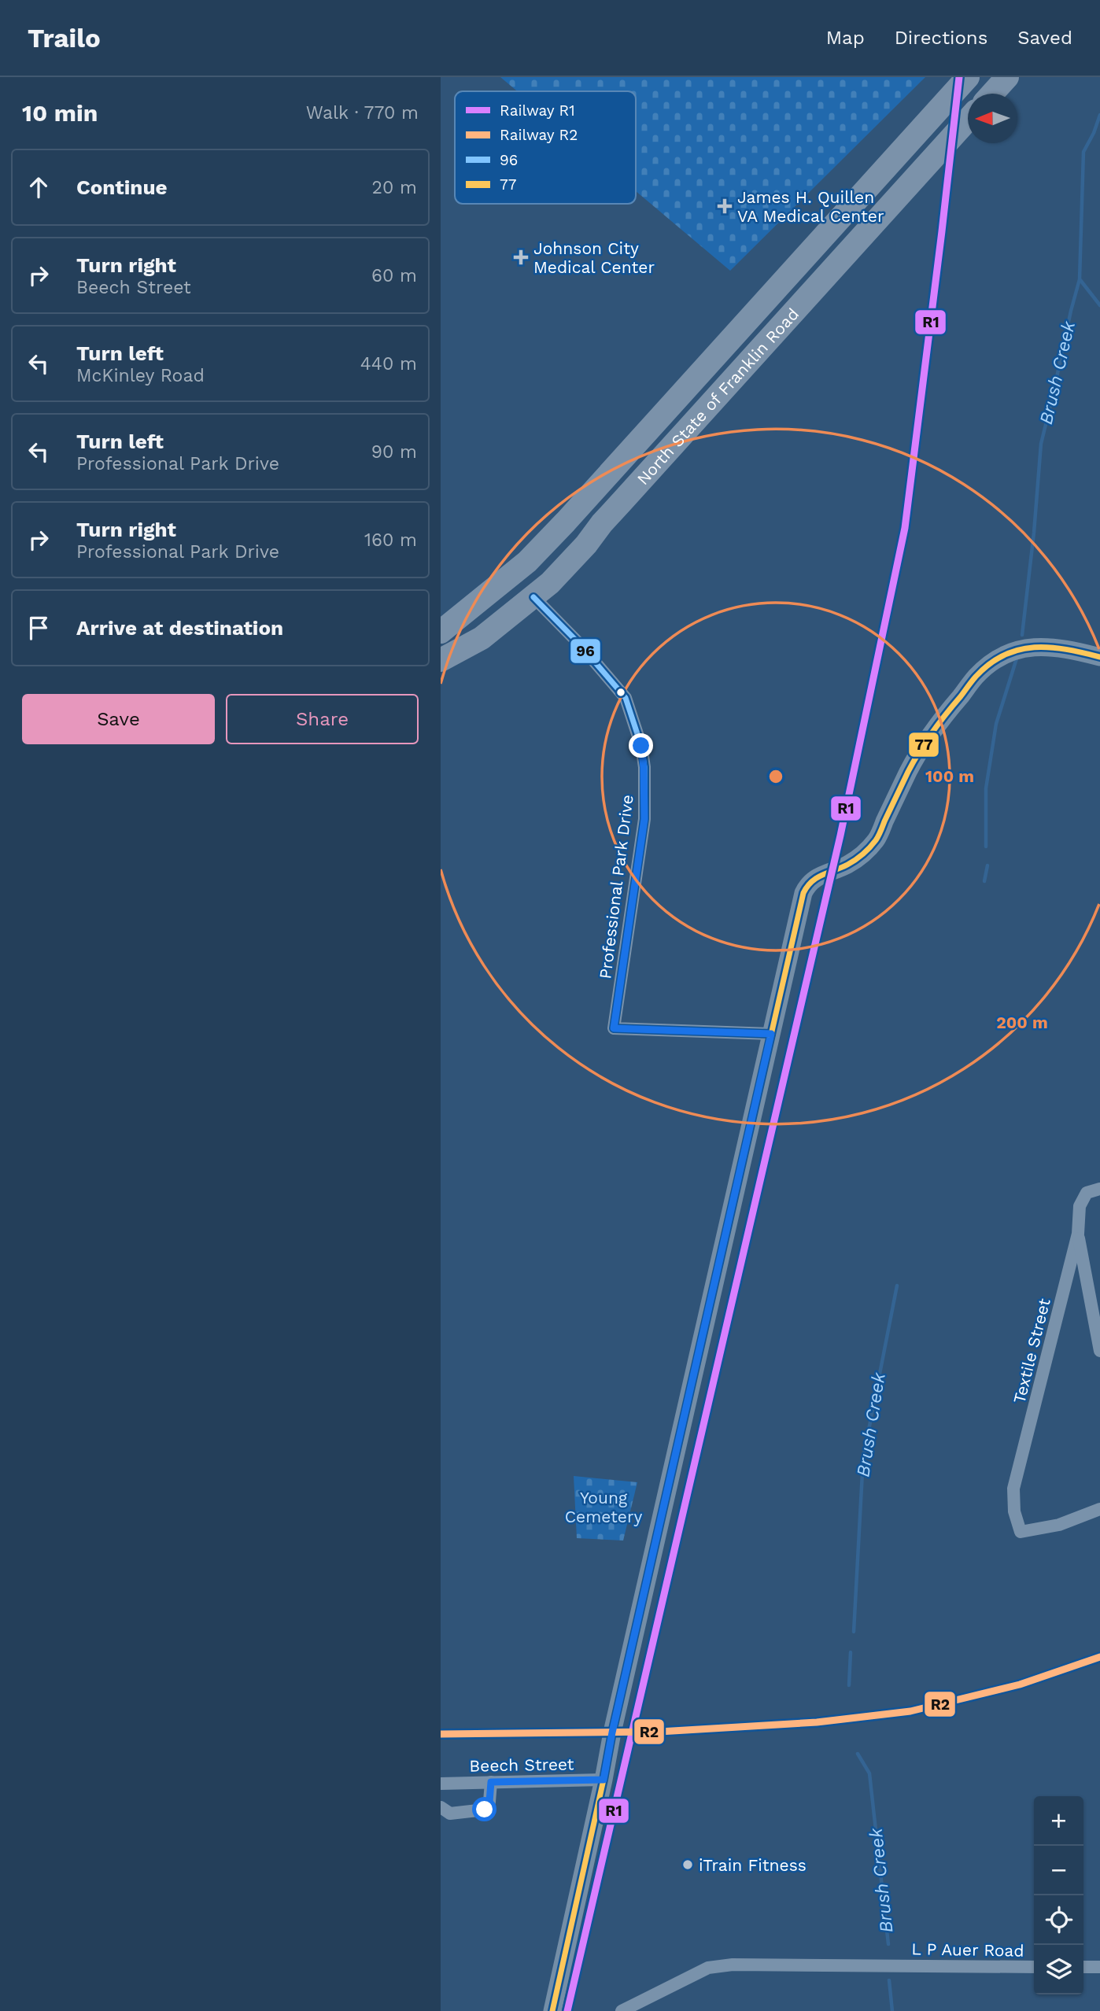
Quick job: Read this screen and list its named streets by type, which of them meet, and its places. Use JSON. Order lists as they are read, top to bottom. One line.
{"streets":{"highway":["North State of Franklin Road"],"street":["Professional Park Drive","Textile Street","Beech Street","L P Auer Road"]},"crossings":[["North State of Franklin Road","Professional Park Drive"]],"water":["Brush Creek"],"parks":["Young Cemetery"],"places":{"health":["James H. Quillen VA Medical Center","Johnson City Medical Center"],"other":["iTrain Fitness"]},"lines":["rail line R1","transit line 96","transit line 77","rail line R2"],"legend":["Railway R1","Railway R2","96","77"],"north":"left","page":{"header":"Trailo","nav":["Map","Directions","Saved"],"heading":["10 min","Walk · 770 m"],"list":[["Continue","20 m"],["Turn right","Beech Street","60 m"],["Turn left","McKinley Road","440 m"],["Turn left","Professional Park Drive","90 m"],["Turn right","Professional Park Drive","160 m"],"Arrive at destination"],"buttons":["Save","Share"],"map_buttons":["+","−"]},"rings":["100 m","200 m"]}
